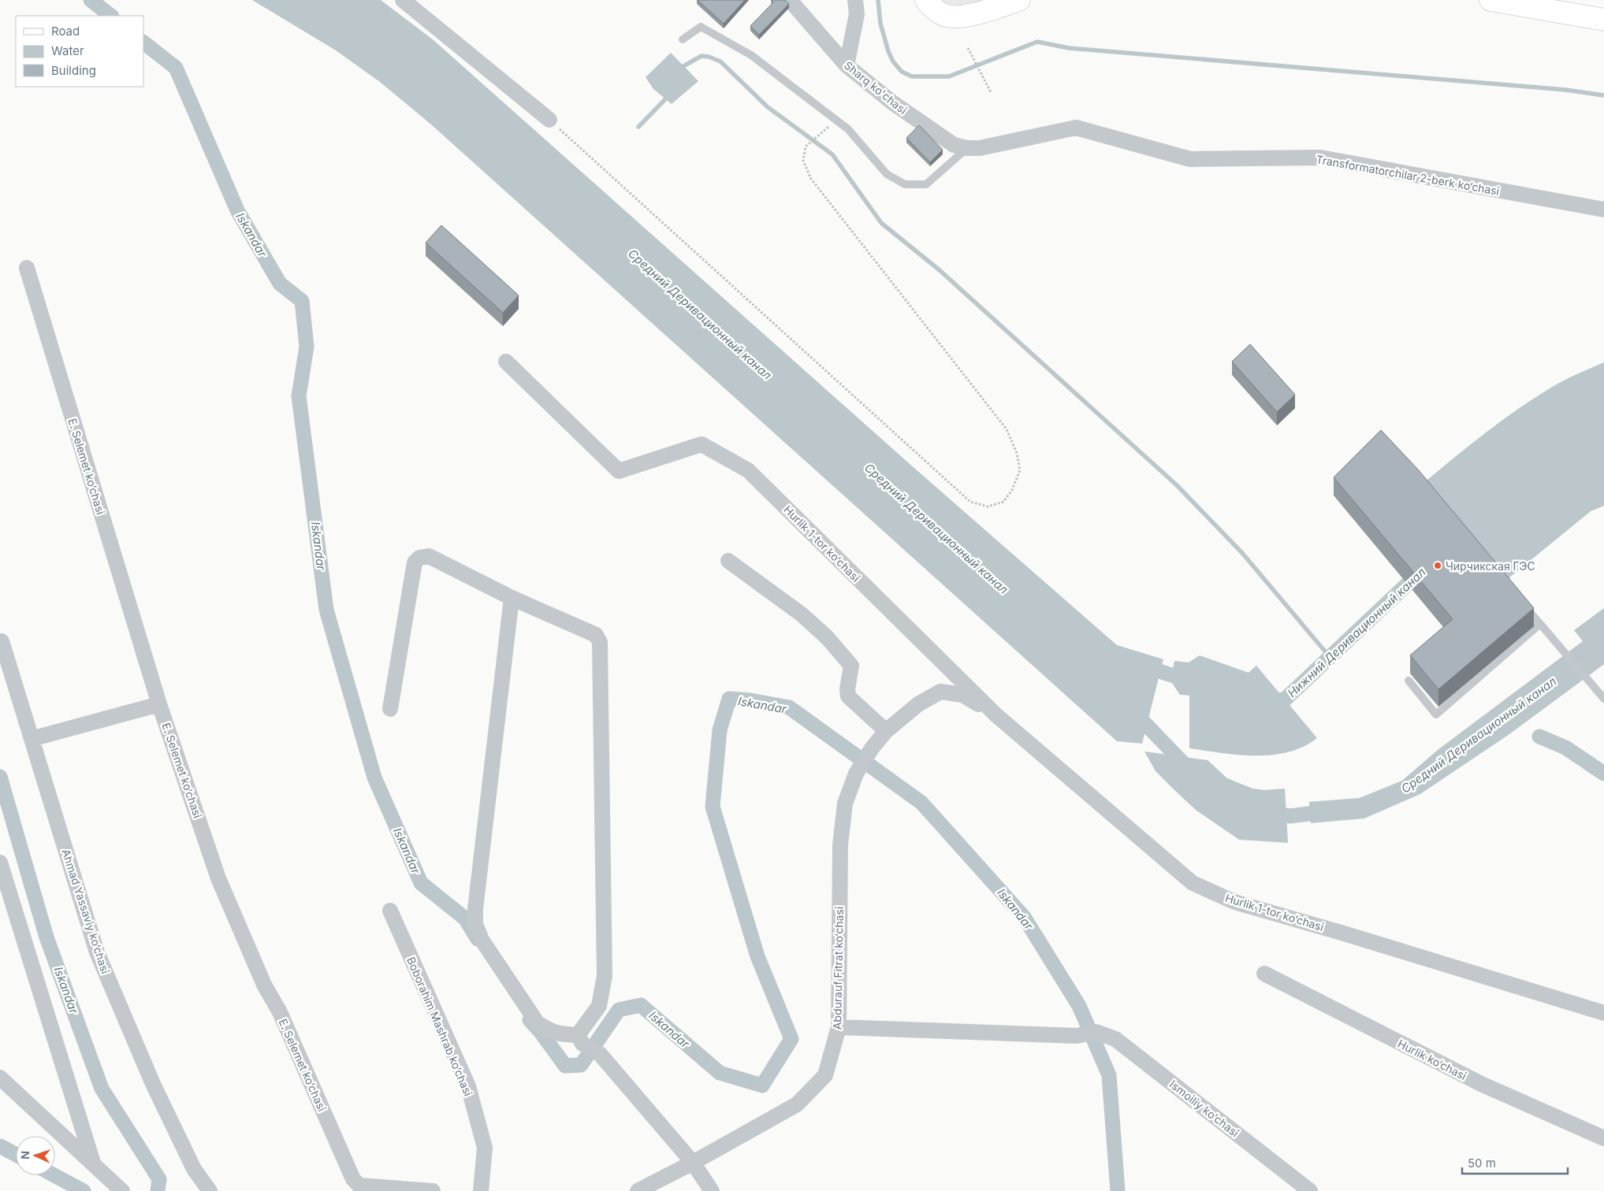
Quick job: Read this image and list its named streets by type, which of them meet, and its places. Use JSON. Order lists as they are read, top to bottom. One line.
{"streets":{"street":["Sharq ko'chasi","Transformatorchilar 2-berk ko‘chasi","E. Selemet ko‘chasi","Hurlik 1-tor ko‘chasi","Ahmad Yassaviy ko‘chasi","Abdurauf Fitrat ko‘chasi","Boborahim Mashrab ko‘chasi","Hurlik ko‘chasi","Ismoiliy ko‘chasi"]},"crossings":[["Sharq ko'chasi","Transformatorchilar 2-berk ko‘chasi"],["Hurlik 1-tor ko‘chasi","Abdurauf Fitrat ko‘chasi"],["Abdurauf Fitrat ko‘chasi","Ismoiliy ko‘chasi"]],"water":["Iskandar","Средний Деривационный канал","Нижний Деривационный канал"],"places":["Чирчикская ГЭС"],"legend":["Road","Water","Building"],"scale_bar":"50 m","north":"left"}
